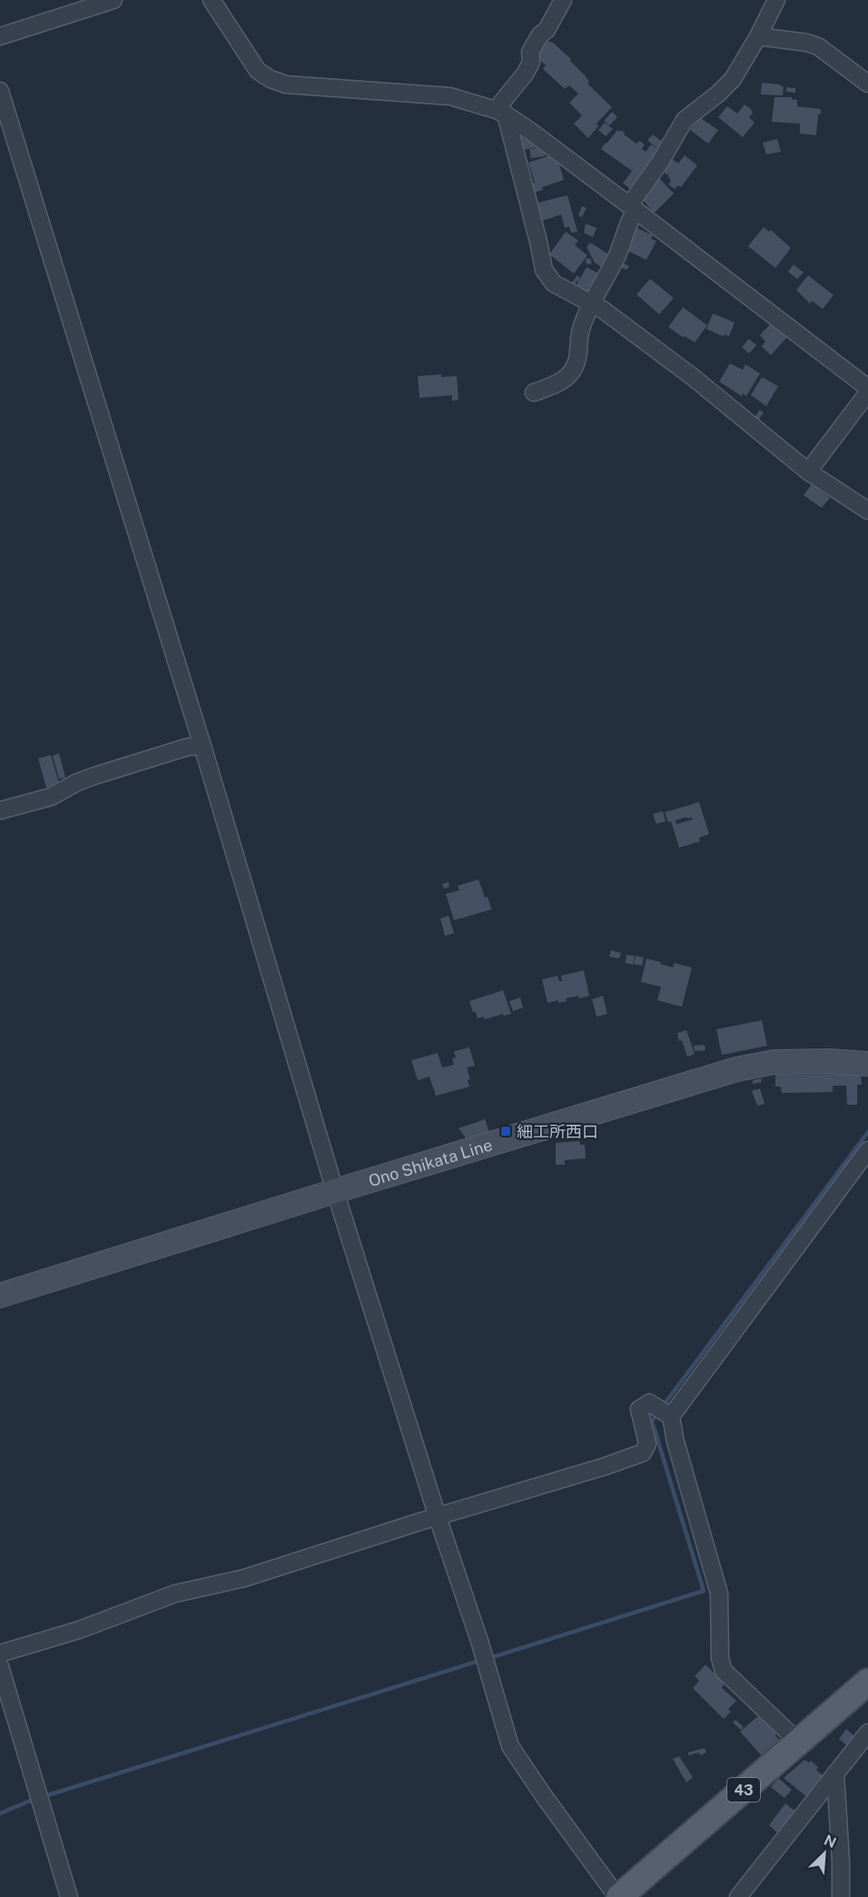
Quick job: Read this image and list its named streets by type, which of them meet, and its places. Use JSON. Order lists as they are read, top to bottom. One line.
{"streets":{"main road":["Ono Shikata Line","43"]},"places":{"transit":["細工所西口"]},"north":"top right"}
